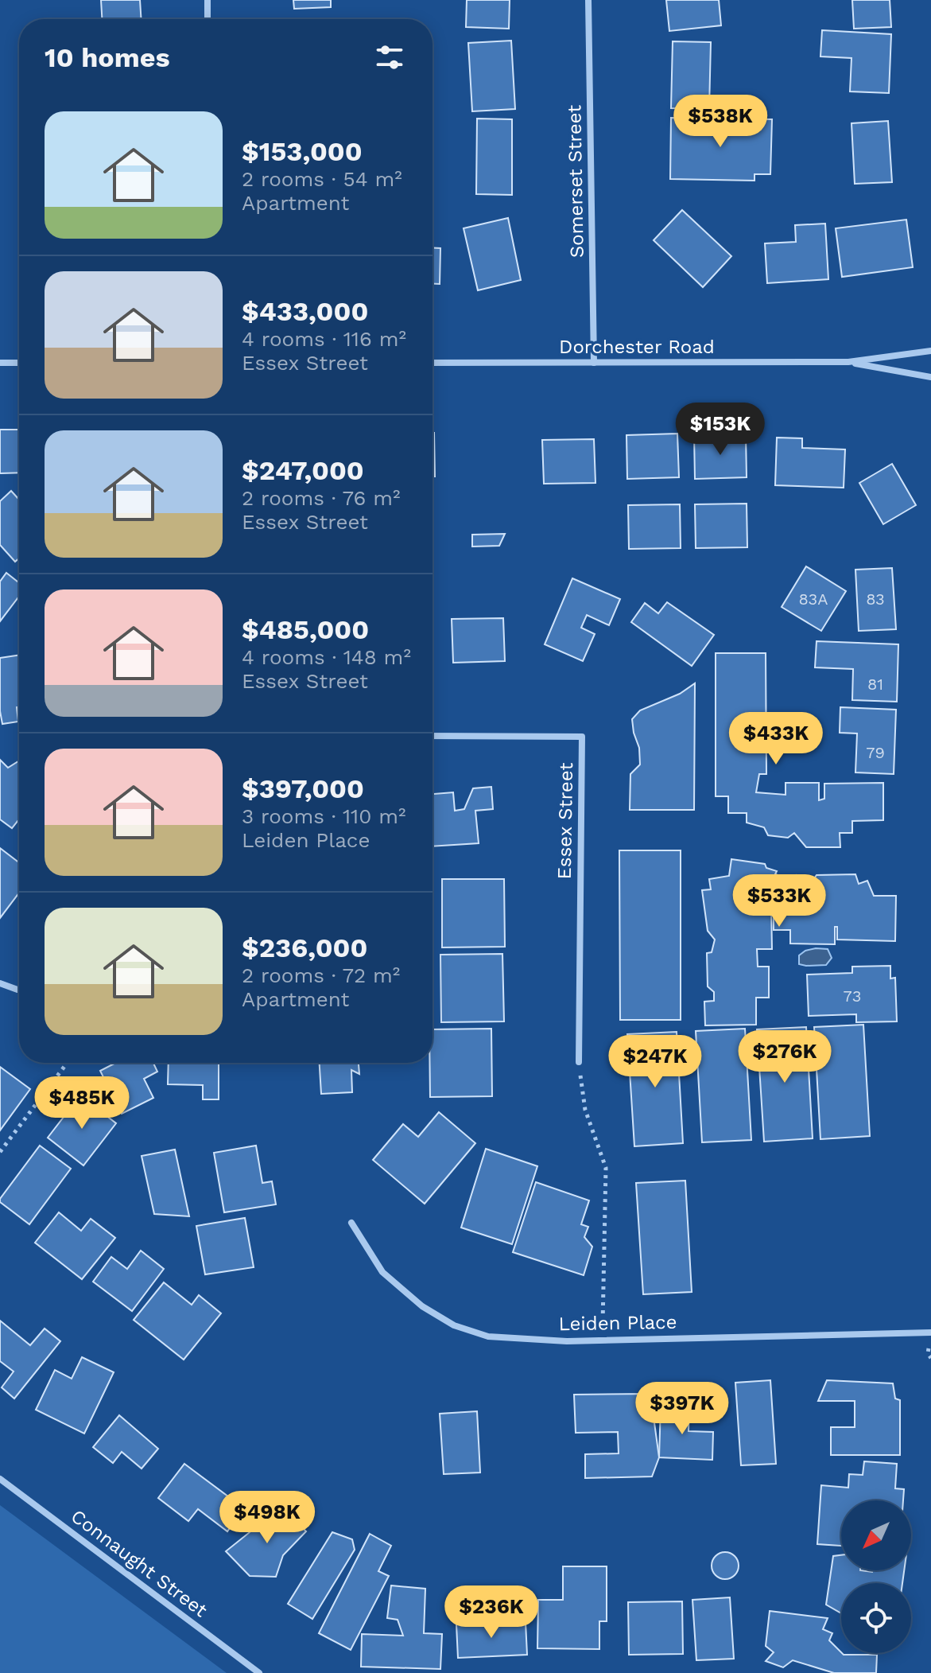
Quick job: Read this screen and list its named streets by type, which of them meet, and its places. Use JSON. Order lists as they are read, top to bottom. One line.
{"streets":{"street":["Somerset Street","Dorchester Road","Essex Street","Leiden Place","Connaught Street"]},"crossings":[["Somerset Street","Dorchester Road"]],"house_numbers":["83A","83","81","79","73"],"north":"bottom left","page":{"heading":"10 homes","price":["$538K","$153K","$433K","$533K","$276K","$247K","$485K","$397K","$498K","$236K"],"list":[{"name":"$153,000","note":"2 rooms · 54 m² · Apartment"},{"name":"$433,000","note":"4 rooms · 116 m² · Essex Street"},{"name":"$247,000","note":"2 rooms · 76 m² · Essex Street"},{"name":"$485,000","note":"4 rooms · 148 m² · Essex Street"},{"name":"$397,000","note":"3 rooms · 110 m² · Leiden Place"},{"name":"$236,000","note":"2 rooms · 72 m² · Apartment"}]}}
